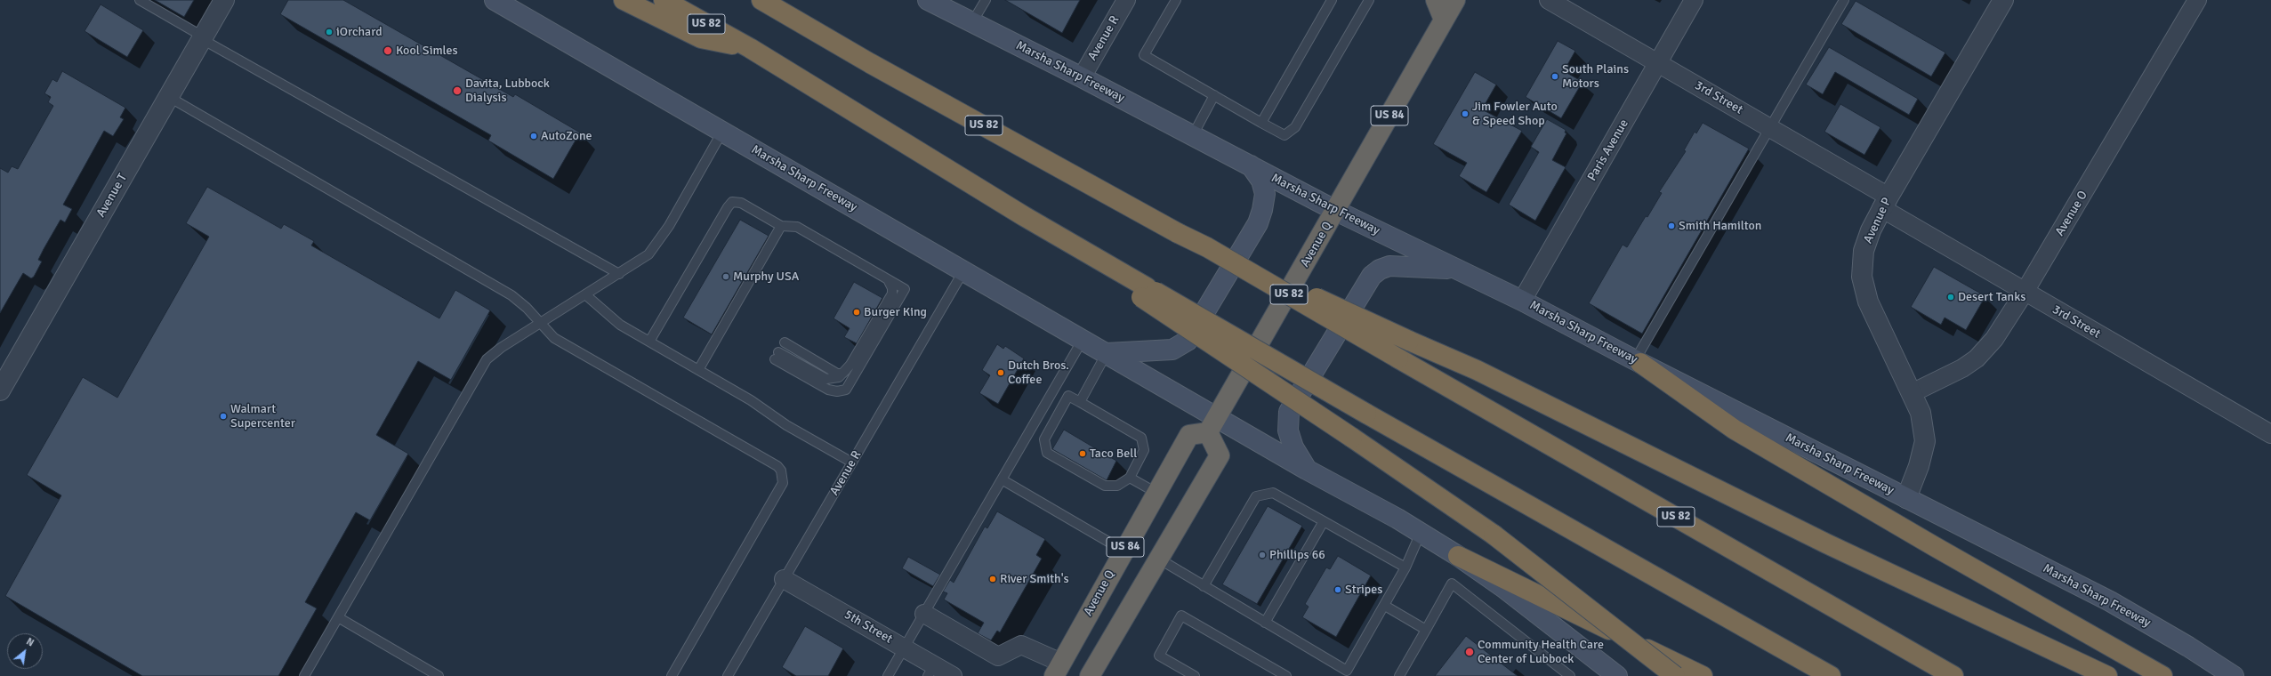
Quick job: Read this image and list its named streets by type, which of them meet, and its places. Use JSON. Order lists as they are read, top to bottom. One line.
{"streets":{"highway":["US 82","US 84","Avenue Q"],"main road":["Marsha Sharp Freeway"],"street":["Avenue R","3rd Street","Paris Avenue","Avenue T","Avenue O","Avenue P","5th Street"]},"crossings":[["Avenue R","Marsha Sharp Freeway"],["Avenue R","5th Street"],["Marsha Sharp Freeway","US 84"],["Marsha Sharp Freeway","Paris Avenue"],["Marsha Sharp Freeway","Avenue P"],["Marsha Sharp Freeway","Avenue Q"],["3rd Street","Paris Avenue"],["3rd Street","Avenue O"],["3rd Street","Avenue P"],["US 84","Avenue Q"],["Avenue O","Avenue P"]],"places":["iOrchard","Kool Simles","South Plains Motors","Davita, Lubbock Dialysis","Jim Fowler Auto & Speed Shop","AutoZone","Smith Hamilton","Murphy USA","Desert Tanks","Burger King","Dutch Bros. Coffee","Walmart Supercenter","Taco Bell","Phillips 66","River Smith's","Stripes","Community Health Care Center of Lubbock"],"north":"top right"}
